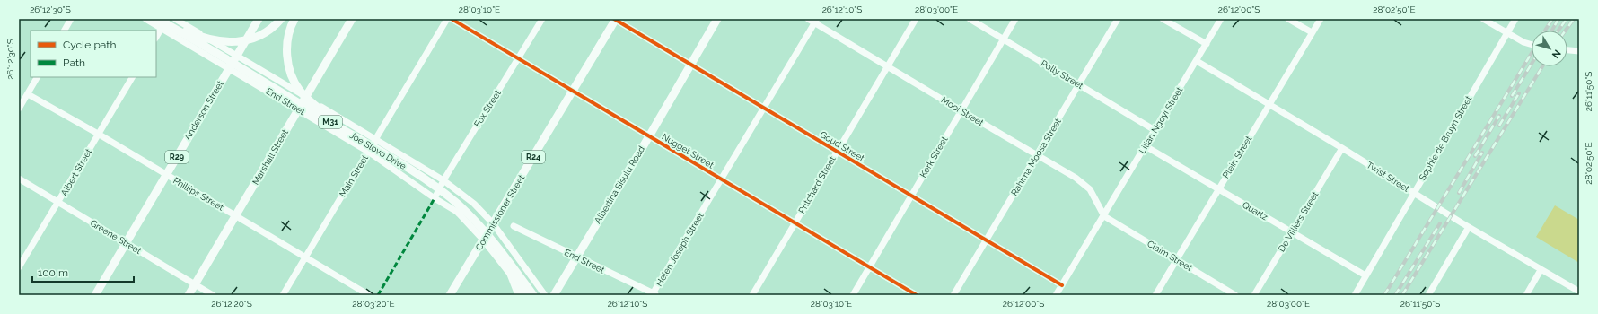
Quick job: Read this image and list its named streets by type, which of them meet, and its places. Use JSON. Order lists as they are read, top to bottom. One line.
{"streets":{"main road":["Anderson Street","M31","Joe Slovo Drive","R29","Marshall Street","R24","Albertina Sisulu Road","Commissioner Street"],"street":["Polly Street","End Street","Fox Street","Mooi Street","Lilian Ngoyi Street","Sophie de Bruyn Street","Goud Street","Nugget Street","Kerk Street","Rahima Moosa Street","Plein Street","Albert Street","Main Street","Twist Street","Pritchard Street","Phillips Street","Quartz","De Villiers Street","Greene Street","Helen Joseph Street","Claim Street"]},"crossings":[["Polly Street","Lilian Ngoyi Street"],["Polly Street","Kerk Street"],["Polly Street","Rahima Moosa Street"],["End Street","Fox Street"],["End Street","Anderson Street"],["End Street","Joe Slovo Drive"],["End Street","Marshall Street"],["End Street","Main Street"],["End Street","Albertina Sisulu Road"],["End Street","Commissioner Street"],["End Street","Helen Joseph Street"],["Fox Street","Nugget Street"],["Anderson Street","Phillips Street"],["Anderson Street","Greene Street"],["Mooi Street","Lilian Ngoyi Street"],["Mooi Street","Kerk Street"],["Mooi Street","Rahima Moosa Street"],["Mooi Street","Pritchard Street"],["Mooi Street","Helen Joseph Street"],["Mooi Street","Claim Street"],["Lilian Ngoyi Street","Goud Street"],["Lilian Ngoyi Street","Twist Street"],["Lilian Ngoyi Street","Quartz"],["Lilian Ngoyi Street","Claim Street"],["Sophie de Bruyn Street","Twist Street"],["Sophie de Bruyn Street","Quartz"],["Goud Street","Kerk Street"],["Goud Street","Rahima Moosa Street"],["Goud Street","Albertina Sisulu Road"],["Goud Street","Pritchard Street"],["Goud Street","Commissioner Street"],["Goud Street","Helen Joseph Street"],["Nugget Street","Kerk Street"],["Nugget Street","Albertina Sisulu Road"],["Nugget Street","Pritchard Street"],["Nugget Street","Commissioner Street"],["Nugget Street","Helen Joseph Street"],["Marshall Street","Phillips Street"],["Marshall Street","Greene Street"],["Plein Street","Twist Street"],["Plein Street","Quartz"],["Plein Street","Claim Street"],["Albert Street","Phillips Street"],["Albert Street","Greene Street"],["Main Street","Phillips Street"],["Twist Street","De Villiers Street"],["Quartz","De Villiers Street"]],"legend":["Cycle path","Path"],"scale_bar":"100 m","north":"bottom right","coordinates":["26°12'30\"S","28°03'10\"E","26°12'10\"S","28°03'00\"E","26°12'00\"S","28°02'50\"E","26°11'50\"S","26°12'20\"S","28°03'20\"E"]}
